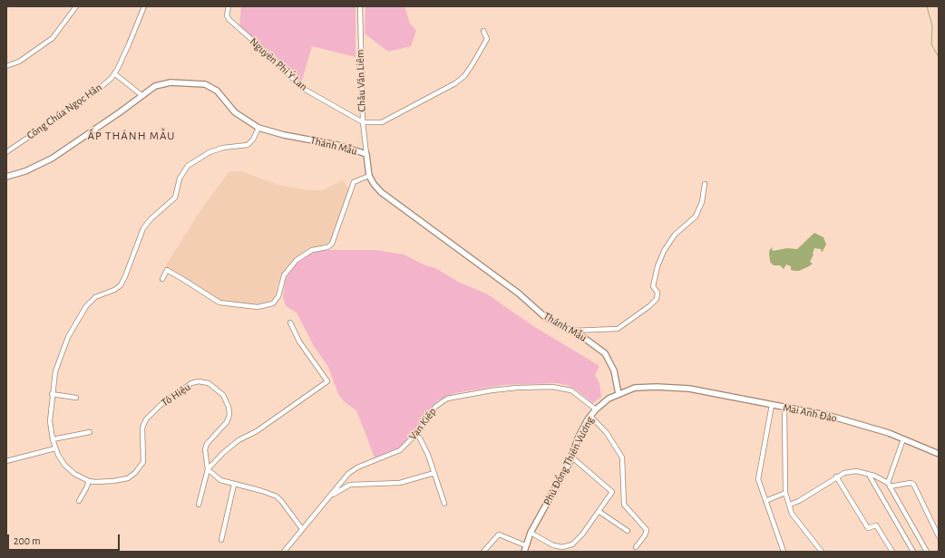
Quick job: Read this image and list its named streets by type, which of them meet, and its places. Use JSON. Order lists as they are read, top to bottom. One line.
{"streets":{"main road":["Thánh Mẫu","Mai Anh Đào","Phù Đổng Thiên Vương"],"street":["Nguyên Phi Ỷ Lan","Châu Văn Liêm","Công Chúa Ngọc Hân","Tô Hiệu","Vạn Kiếp"]},"crossings":[["Nguyên Phi Ỷ Lan","Châu Văn Liêm"],["Châu Văn Liêm","Thánh Mẫu"],["Thánh Mẫu","Phù Đổng Thiên Vương"],["Mai Anh Đào","Phù Đổng Thiên Vương"],["Vạn Kiếp","Phù Đổng Thiên Vương"]],"districts":["ẤP THÁNH MẪU"],"scale_bar":"200 m"}
